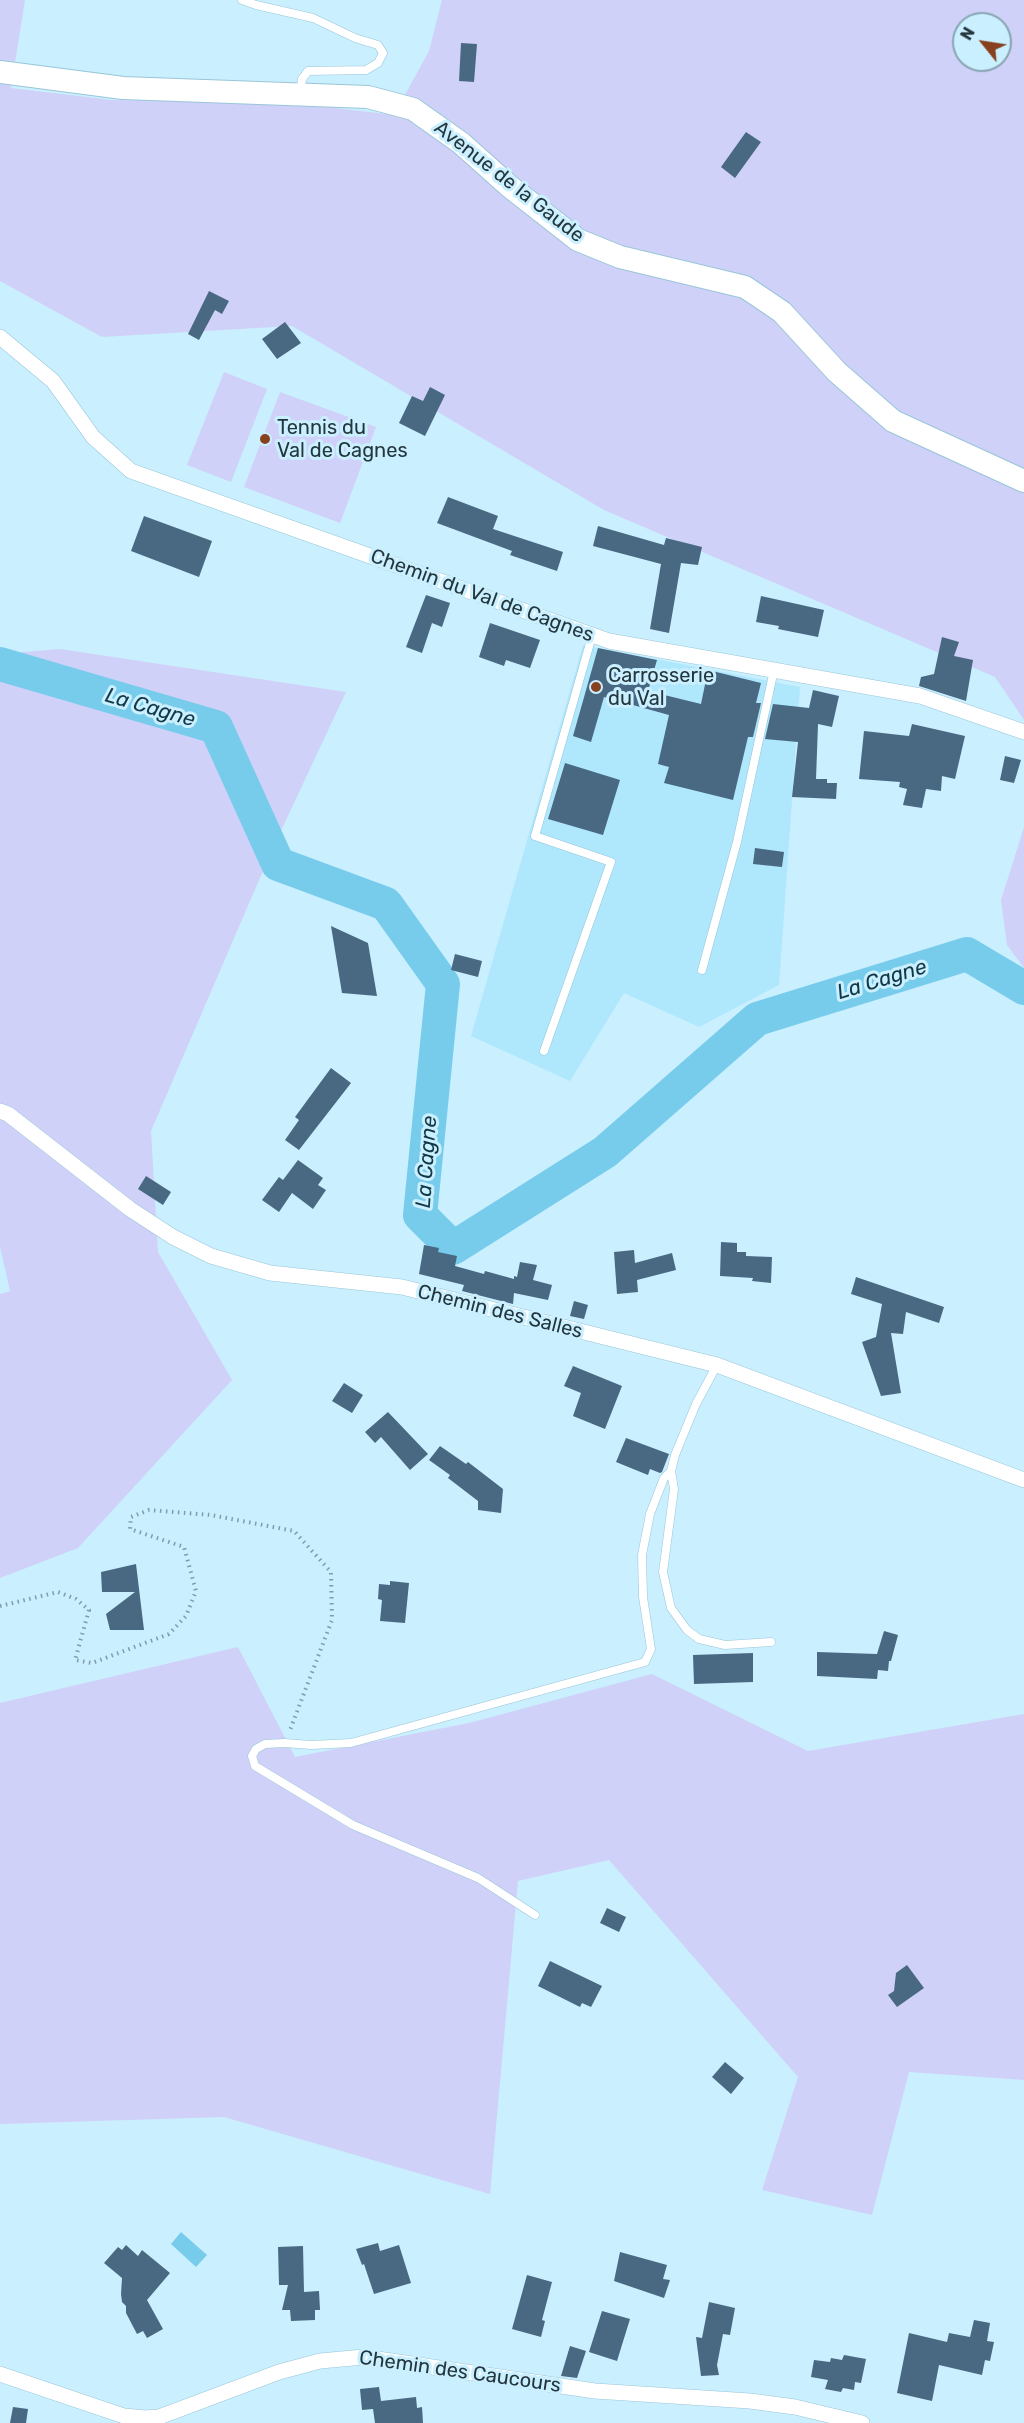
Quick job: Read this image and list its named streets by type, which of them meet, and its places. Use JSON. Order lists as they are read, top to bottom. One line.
{"streets":{"street":["Avenue de la Gaude","Chemin du Val de Cagnes","Chemin des Salles","Chemin des Caucours"]},"water":["La Cagne"],"places":["Tennis du Val de Cagnes","Carrosserie du Val"],"north":"top left"}
